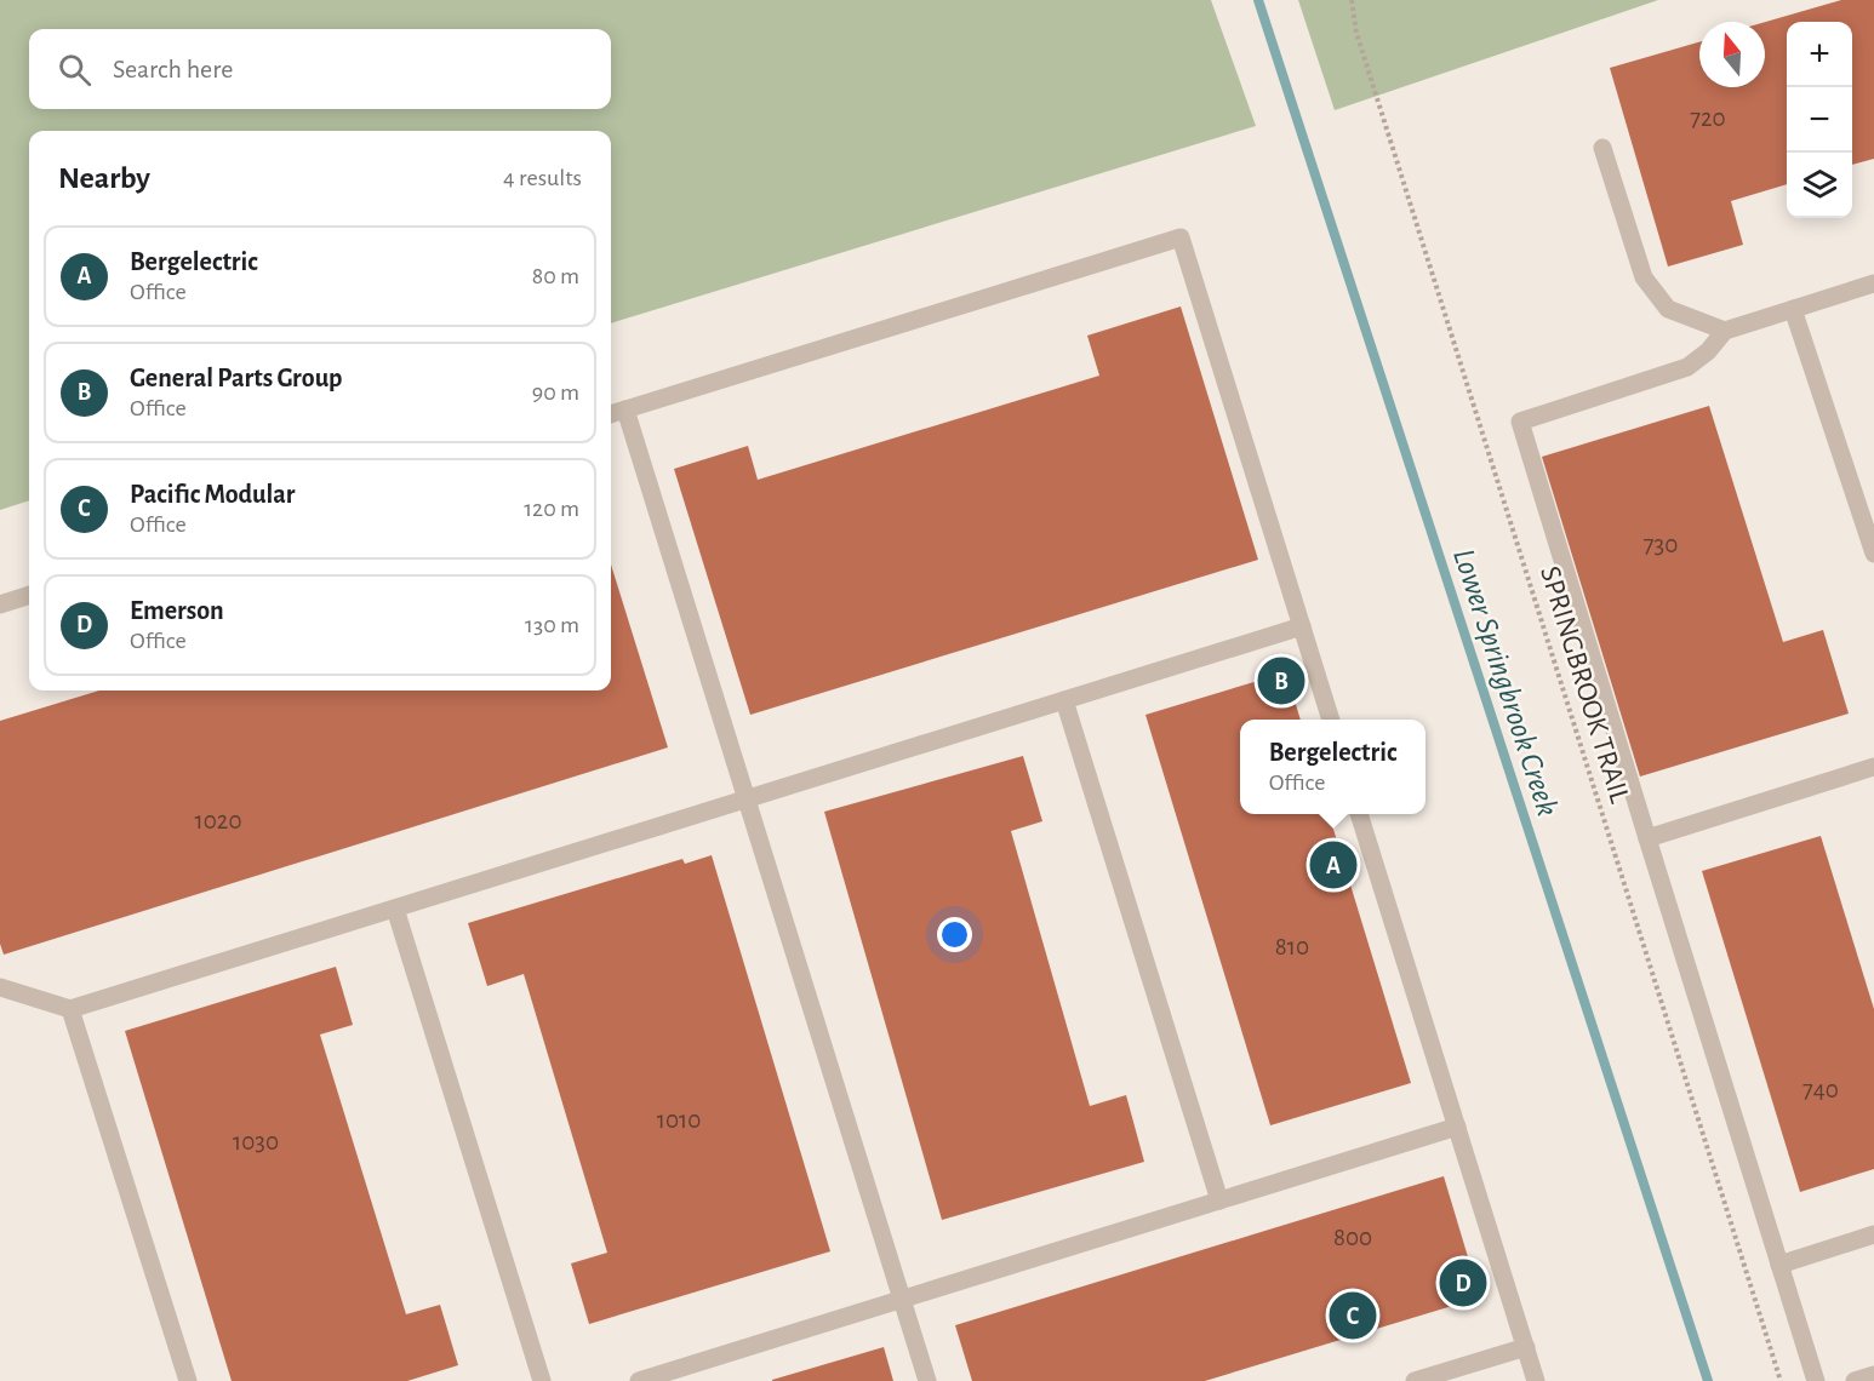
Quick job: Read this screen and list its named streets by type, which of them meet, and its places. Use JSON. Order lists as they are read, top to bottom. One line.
{"streets":{"path":["SPRINGBROOK TRAIL"]},"water":["Lower Springbrook Creek"],"house_numbers":["720","730","1020","810","740","1010","1030","800"],"north":"top","page":{"map_buttons":["+","−"],"search":"Search here","heading":["Nearby","4 results"],"list":[{"mark":"A","name":"Bergelectric","note":"Office","value":"80 m"},{"mark":"B","name":"General Parts Group","note":"Office","value":"90 m"},{"mark":"C","name":"Pacific Modular","note":"Office","value":"120 m"},{"mark":"D","name":"Emerson","note":"Office","value":"130 m"}],"pins":["B","A","D","C"],"popup":["Bergelectric","Office"]}}
